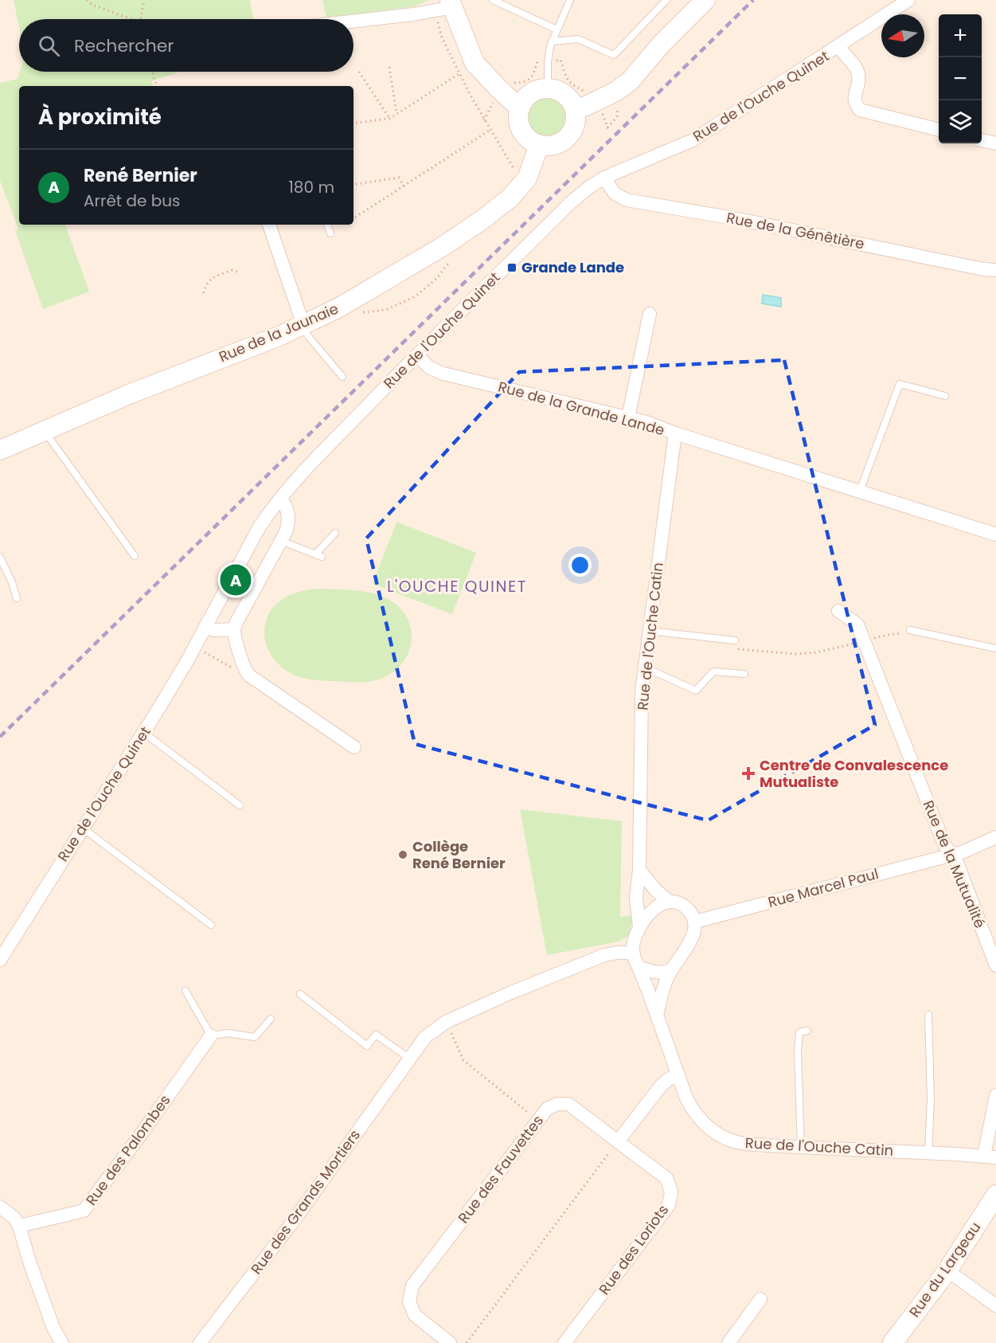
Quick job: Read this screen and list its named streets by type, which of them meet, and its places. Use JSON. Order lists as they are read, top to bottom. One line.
{"streets":{"street":["Rue de l'Ouche Quinet","Rue de la Génêtière","Rue de la Jaunaie","Rue de la Grande Lande","Rue de l'Ouche Catin","Rue de la Mutualité","Rue Marcel Paul","Rue des Palombes","Rue des Fauvettes","Rue des Grands Mortiers","Rue des Loriots","Rue du Largeau"]},"crossings":[["Rue de l'Ouche Quinet","Rue de la Génêtière"],["Rue de l'Ouche Quinet","Rue de la Grande Lande"],["Rue de la Grande Lande","Rue de l'Ouche Catin"],["Rue de l'Ouche Catin","Rue Marcel Paul"],["Rue de l'Ouche Catin","Rue des Grands Mortiers"],["Rue de la Mutualité","Rue Marcel Paul"],["Rue Marcel Paul","Rue des Grands Mortiers"],["Rue des Fauvettes","Rue des Loriots"]],"districts":["L'OUCHE QUINET"],"places":{"transit":["Grande Lande"],"health":["Centre de Convalescence Mutualiste"],"other":["Collège René Bernier"]},"north":"left","page":{"map_buttons":["+","−"],"search":"Rechercher","heading":"À proximité","list":[{"mark":"A","name":"René Bernier","note":"Arrêt de bus","value":"180 m"}],"pins":"A"}}
